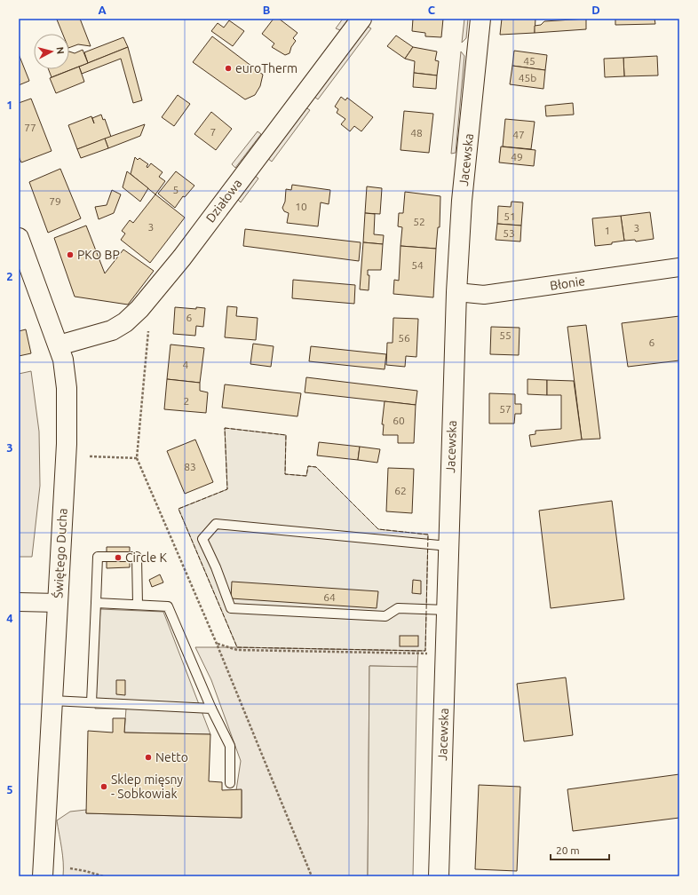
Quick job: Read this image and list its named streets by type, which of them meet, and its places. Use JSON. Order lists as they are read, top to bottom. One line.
{"streets":{"main road":["Jacewska","Działowa","Świętego Ducha"],"street":["Błonie"]},"crossings":[["Jacewska","Błonie"],["Działowa","Świętego Ducha"]],"places":["euroTherm","PKO BP","Circle K","Netto","Sklep mięsny - Sobkowiak"],"house_numbers":["45","45b","77","7","48","47","49","5","79","10","51","52","3","3","1","53","54","6","55","56","6","4","2","57","60","83","62","64"],"scale_bar":"20 m","north":"right","grid":{"columns":["A","B","C","D"],"rows":["1","2","3","4","5"]}}
